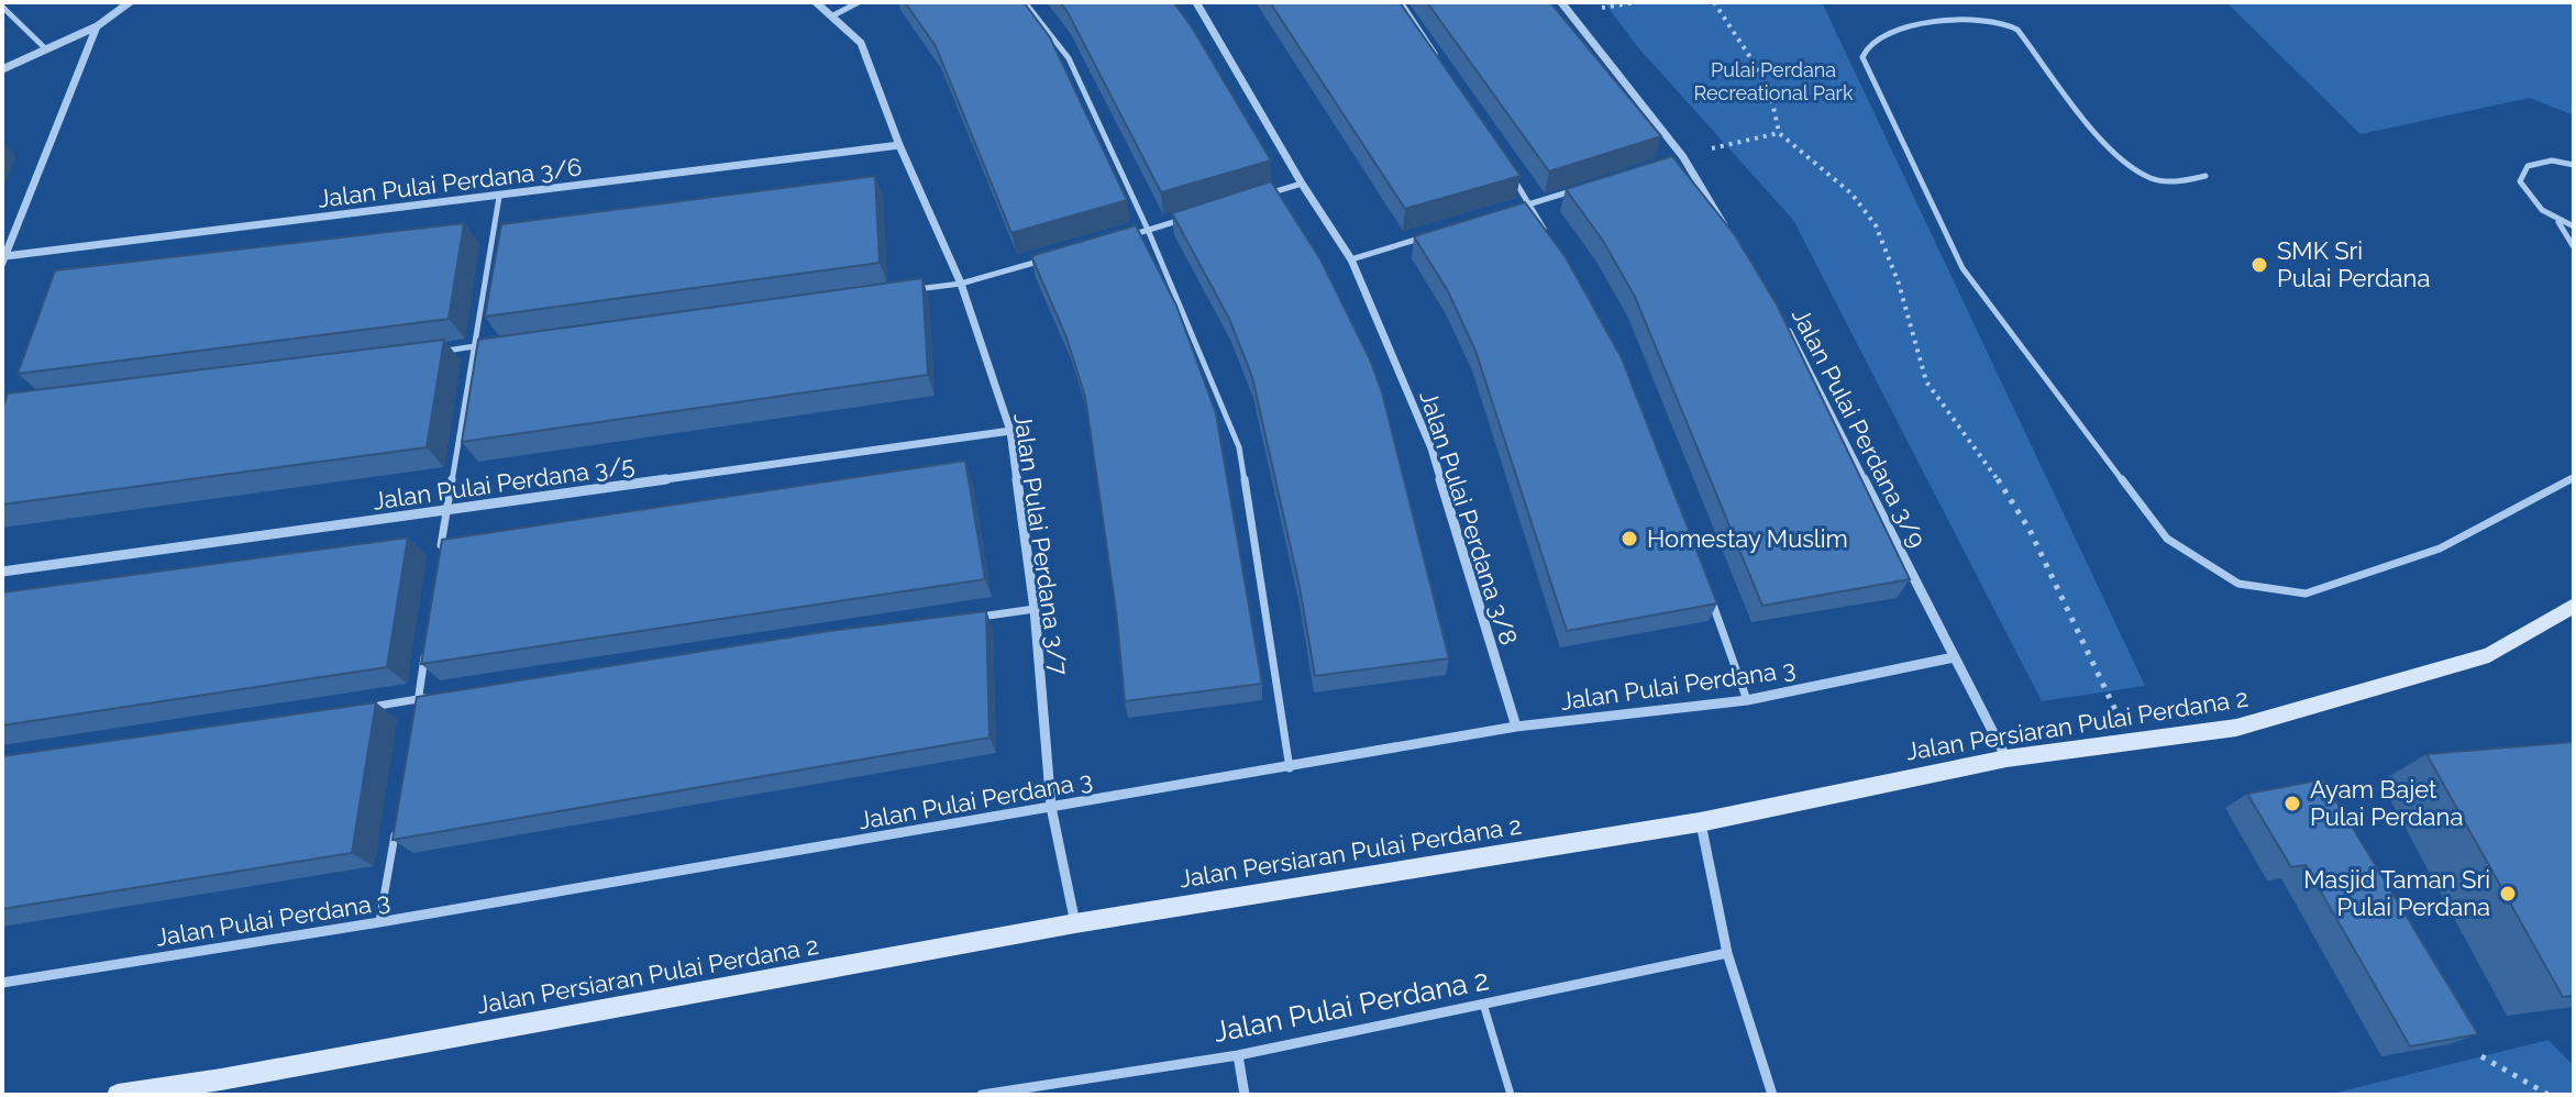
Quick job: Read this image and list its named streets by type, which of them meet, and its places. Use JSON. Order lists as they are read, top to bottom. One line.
{"streets":{"street":["Jalan Pulai Perdana 3/6","Jalan Pulai Perdana 3/9","Jalan Pulai Perdana 3/5","Jalan Pulai Perdana 3/8","Jalan Pulai Perdana 3/7","Jalan Pulai Perdana 3","Jalan Persiaran Pulai Perdana 2","Jalan Pulai Perdana 2"]},"crossings":[["Jalan Pulai Perdana 3/6","Jalan Pulai Perdana 3/7"],["Jalan Pulai Perdana 3/9","Jalan Pulai Perdana 3"],["Jalan Pulai Perdana 3/9","Jalan Persiaran Pulai Perdana 2"],["Jalan Pulai Perdana 3/5","Jalan Pulai Perdana 3/7"],["Jalan Pulai Perdana 3/8","Jalan Pulai Perdana 3"],["Jalan Pulai Perdana 3/7","Jalan Pulai Perdana 3"],["Jalan Pulai Perdana 3/7","Jalan Persiaran Pulai Perdana 2"]],"parks":["Pulai Perdana Recreational Park"],"places":["SMK Sri Pulai Perdana","Homestay Muslim","Ayam Bajet Pulai Perdana","Masjid Taman Sri Pulai Perdana"]}
